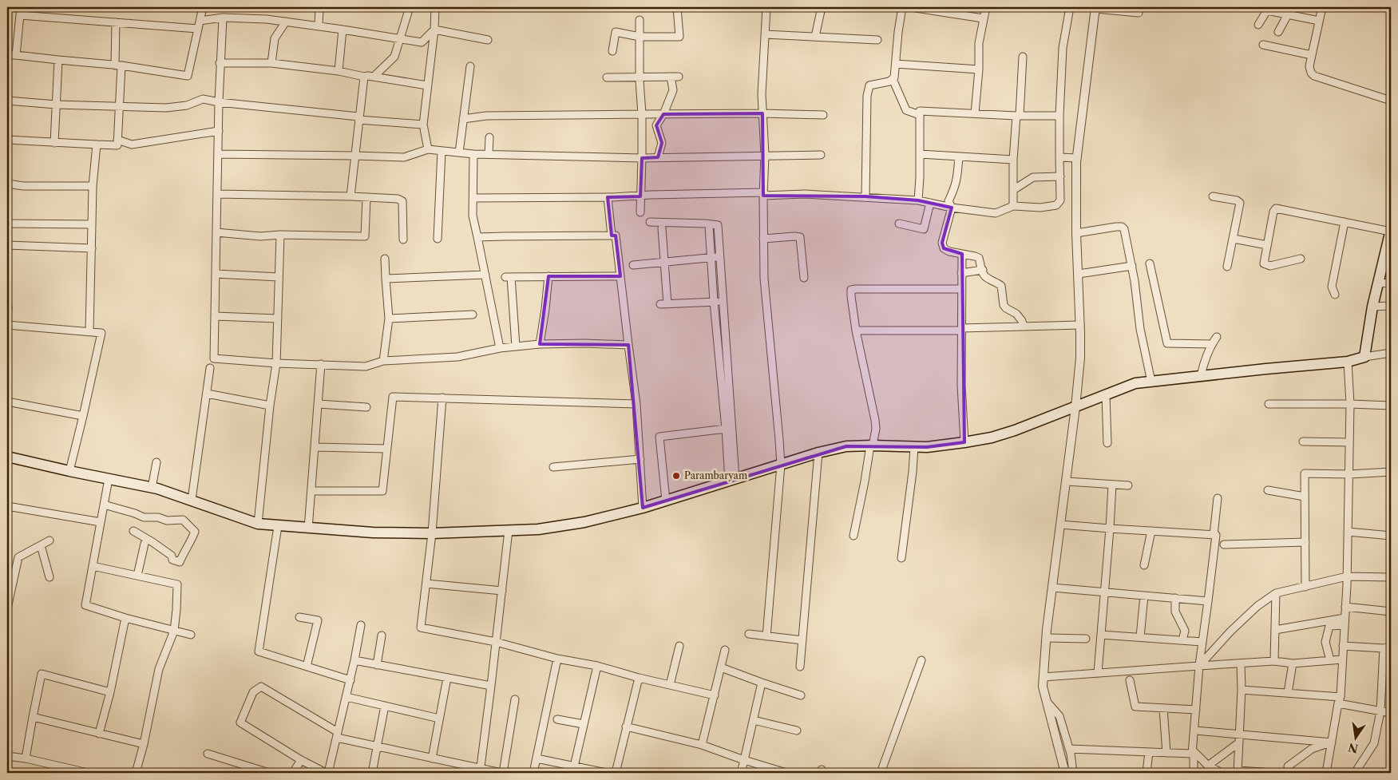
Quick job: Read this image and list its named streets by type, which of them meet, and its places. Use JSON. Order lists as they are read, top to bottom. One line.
{"places":["Parambaryam"],"north":"bottom"}
